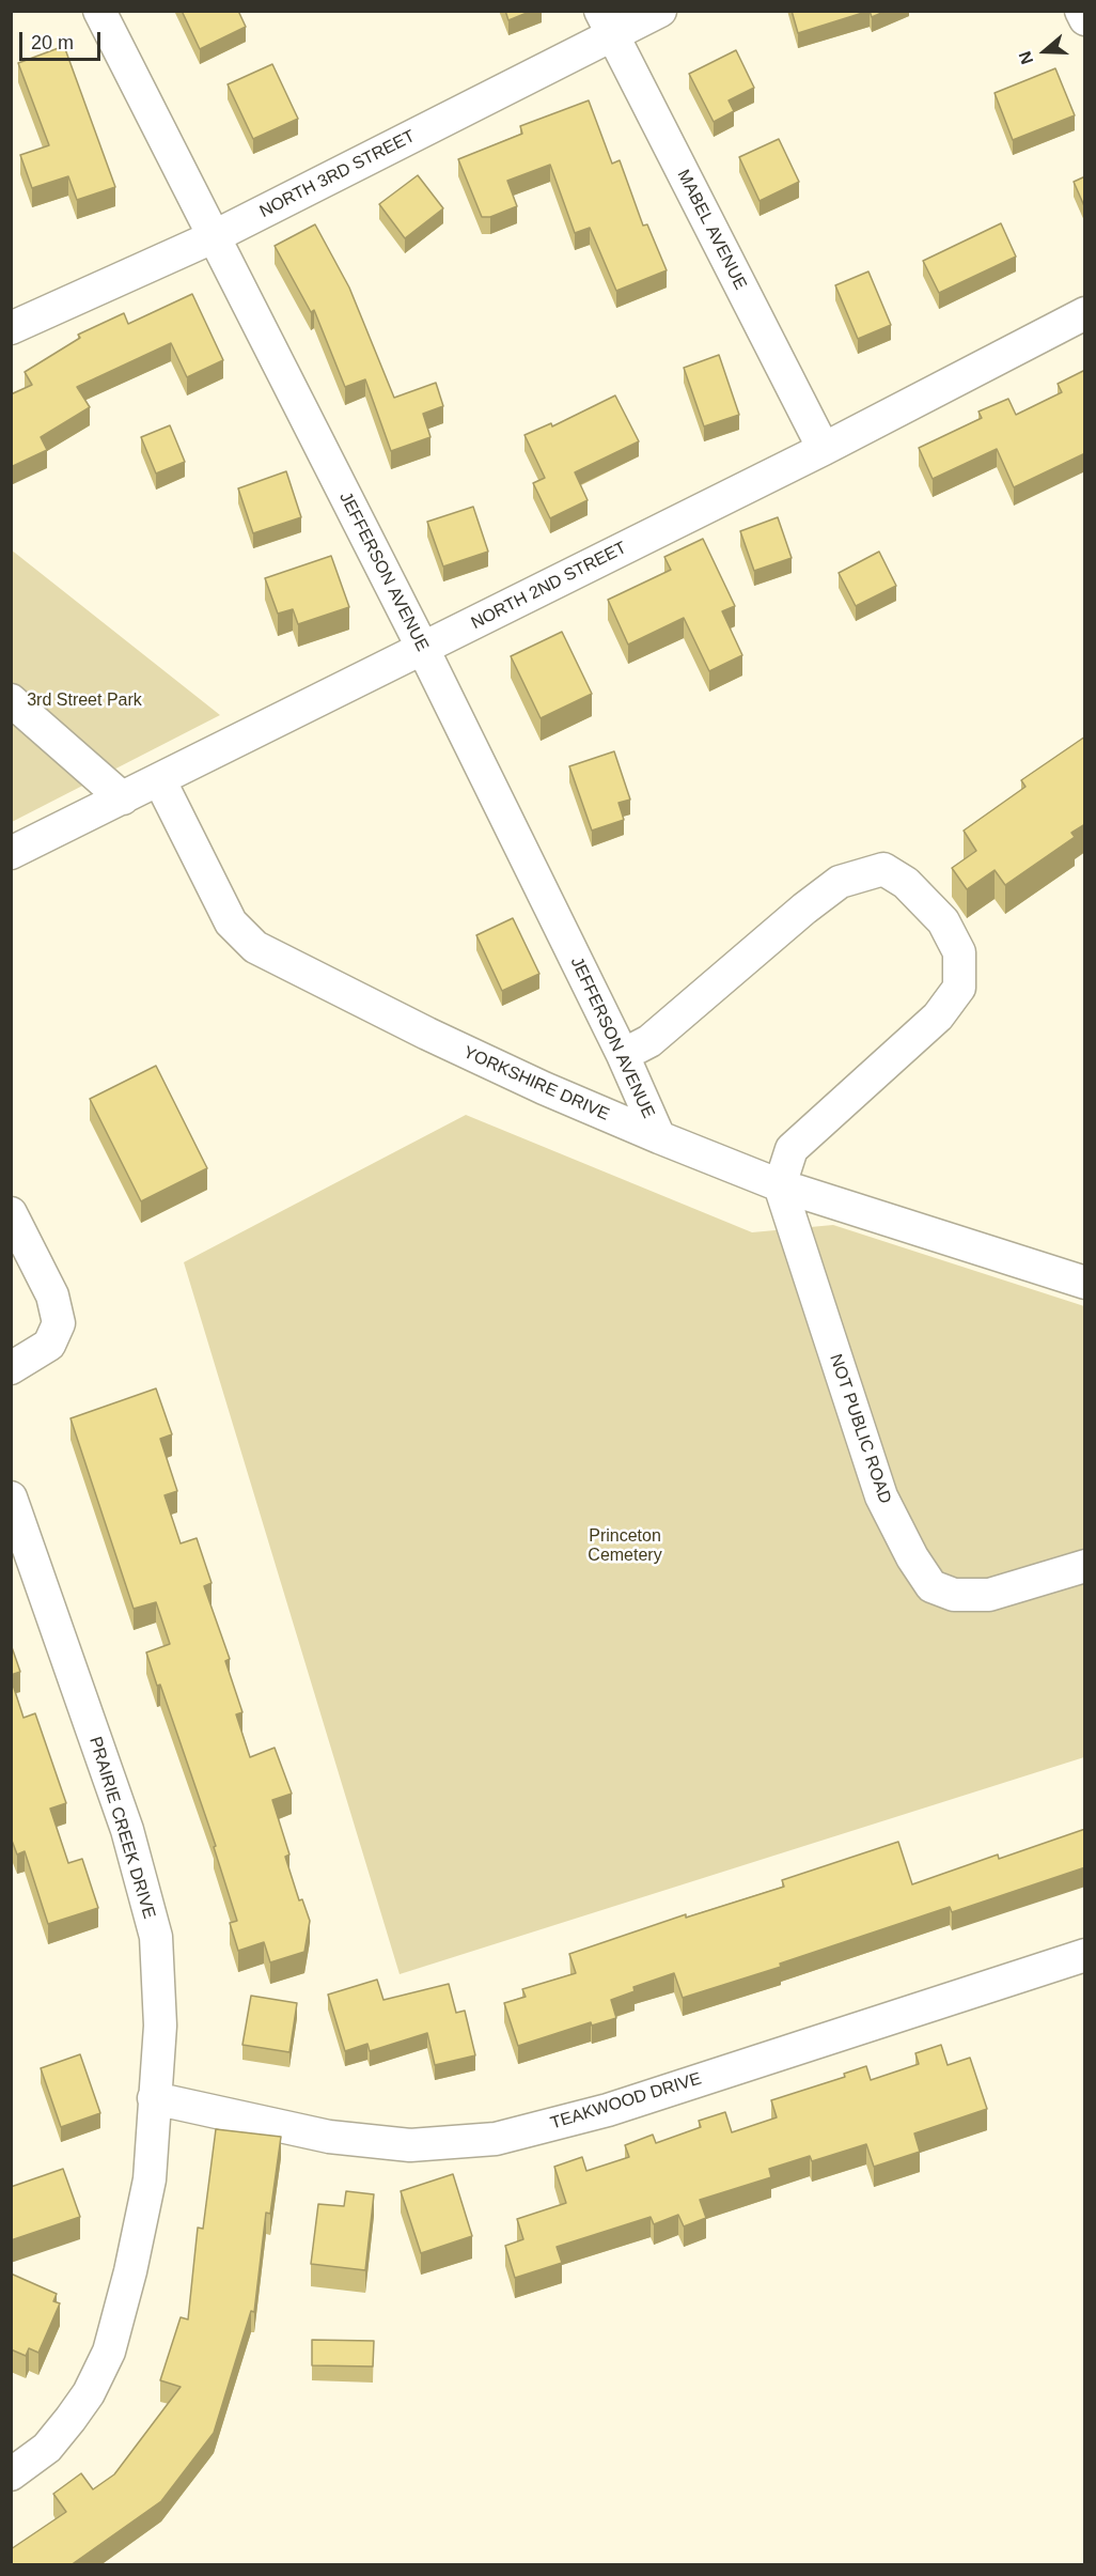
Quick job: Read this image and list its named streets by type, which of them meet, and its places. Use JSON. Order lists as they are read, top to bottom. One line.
{"streets":{"street":["NORTH 3RD STREET","MABEL AVENUE","JEFFERSON AVENUE","NORTH 2ND STREET","YORKSHIRE DRIVE","NOT PUBLIC ROAD","PRAIRIE CREEK DRIVE","TEAKWOOD DRIVE"]},"crossings":[["NORTH 3RD STREET","MABEL AVENUE"],["NORTH 3RD STREET","JEFFERSON AVENUE"],["MABEL AVENUE","NORTH 2ND STREET"],["JEFFERSON AVENUE","NORTH 2ND STREET"],["JEFFERSON AVENUE","YORKSHIRE DRIVE"],["NORTH 2ND STREET","YORKSHIRE DRIVE"],["YORKSHIRE DRIVE","NOT PUBLIC ROAD"],["PRAIRIE CREEK DRIVE","TEAKWOOD DRIVE"]],"parks":["3rd Street Park","Princeton Cemetery"],"scale_bar":"20 m","north":"left"}
